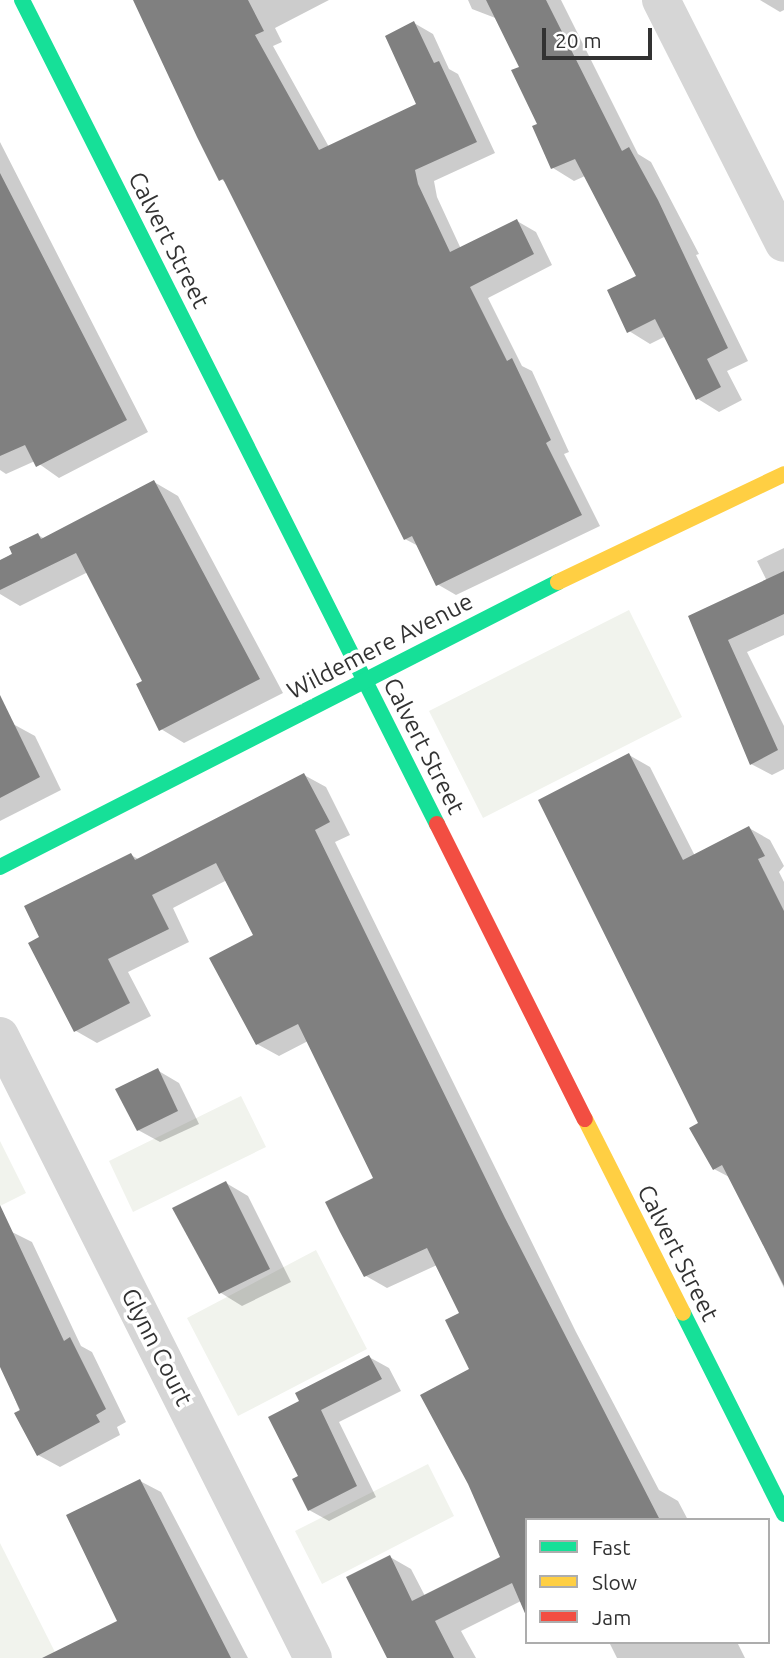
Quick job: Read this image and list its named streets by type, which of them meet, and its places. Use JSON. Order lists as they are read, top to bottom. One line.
{"streets":{"street":["Calvert Street","Wildemere Avenue","Glynn Court"]},"crossings":[["Calvert Street","Wildemere Avenue"]],"legend":["Fast","Slow","Jam"],"scale_bar":"20 m"}
